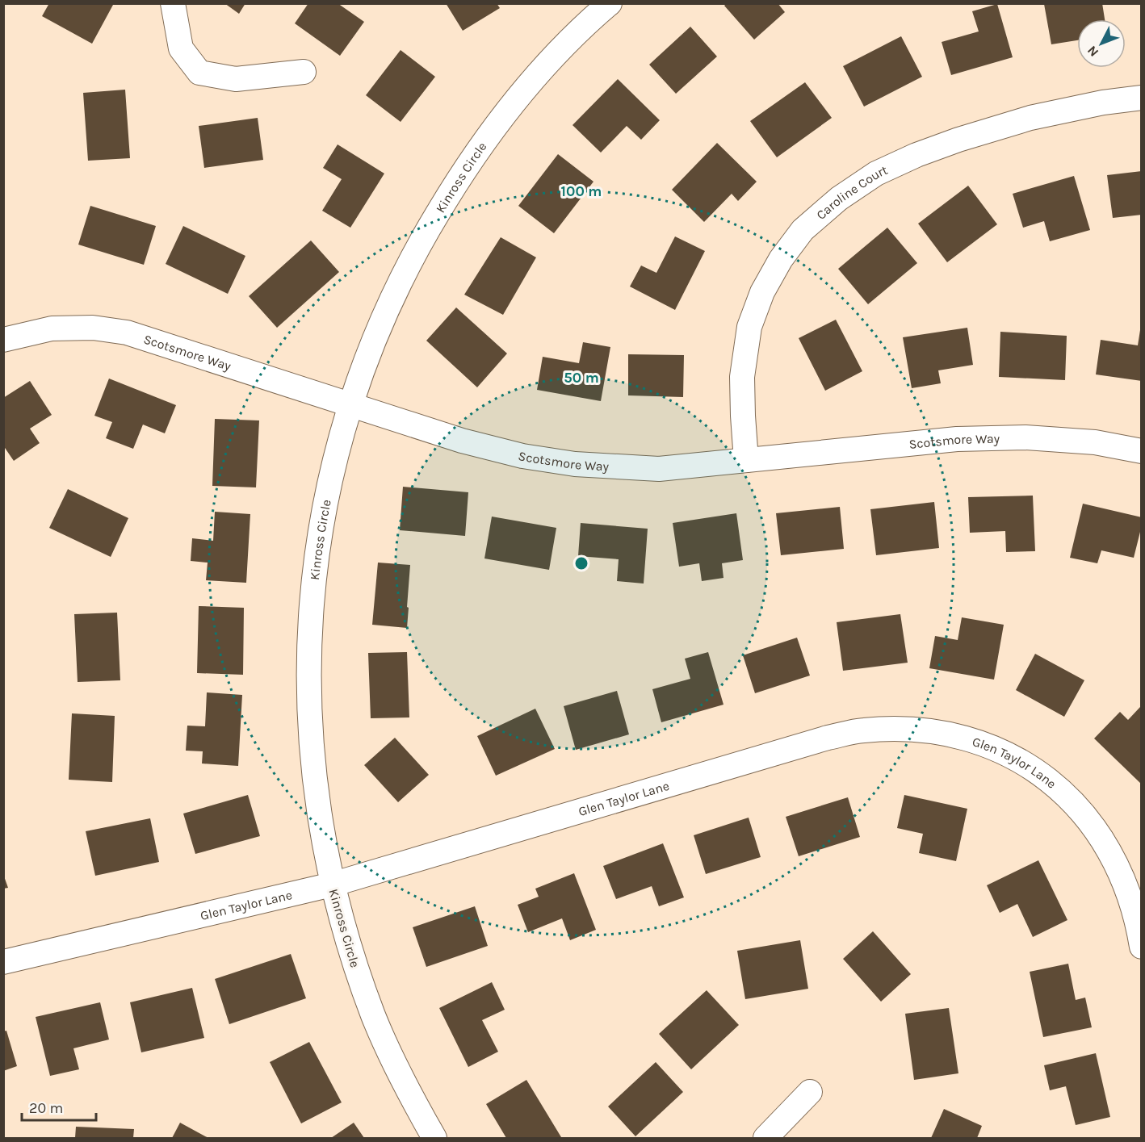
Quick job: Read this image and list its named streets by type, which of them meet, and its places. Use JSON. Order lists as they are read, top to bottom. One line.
{"streets":{"street":["Kinross Circle","Caroline Court","Scotsmore Way","Glen Taylor Lane"]},"crossings":[["Kinross Circle","Scotsmore Way"],["Kinross Circle","Glen Taylor Lane"],["Caroline Court","Scotsmore Way"]],"scale_bar":"20 m","north":"bottom left","rings":["100 m","50 m"]}
